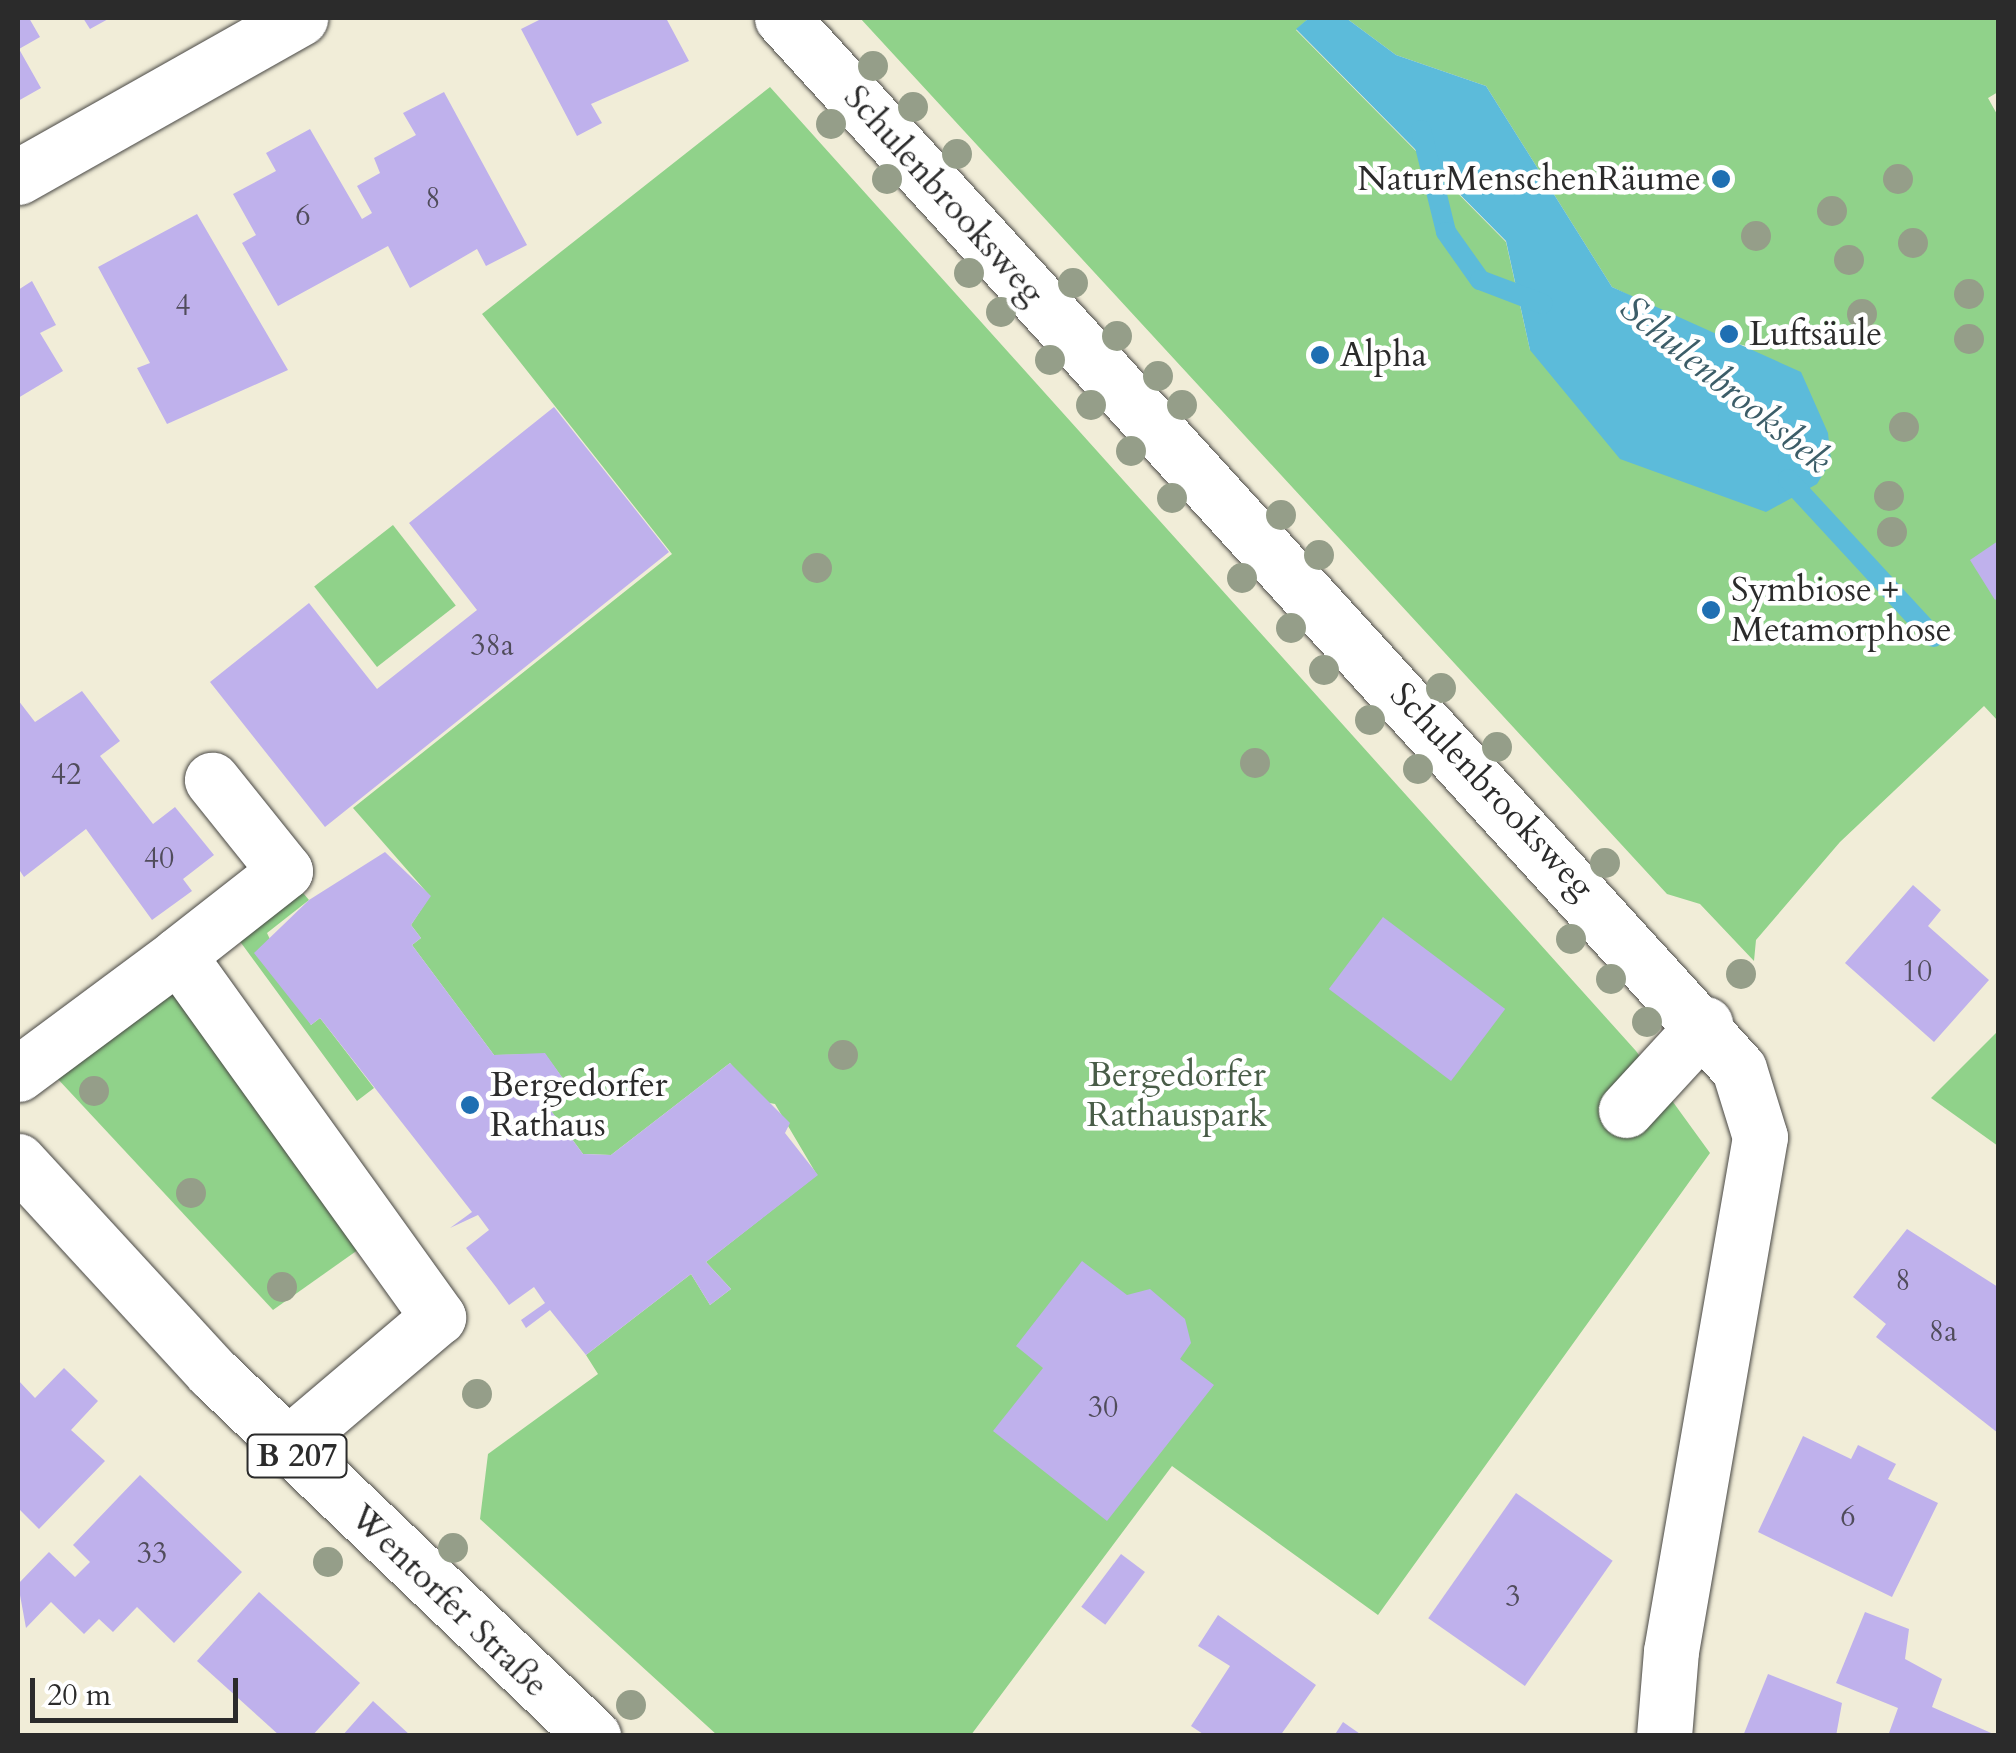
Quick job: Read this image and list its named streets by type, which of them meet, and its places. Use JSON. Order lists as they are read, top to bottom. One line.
{"streets":{"street":["Schulenbrooksweg","B 207","Wentorfer Straße"]},"water":["Schulenbrooksbek"],"parks":["Bergedorfer Rathauspark"],"places":["NaturMenschenRäume","Luftsäule","Alpha","Symbiose + Metamorphose","Bergedorfer Rathaus"],"house_numbers":["8","6","4","38a","42","40","10","8","8a","30","6","33","3"],"scale_bar":"20 m"}
